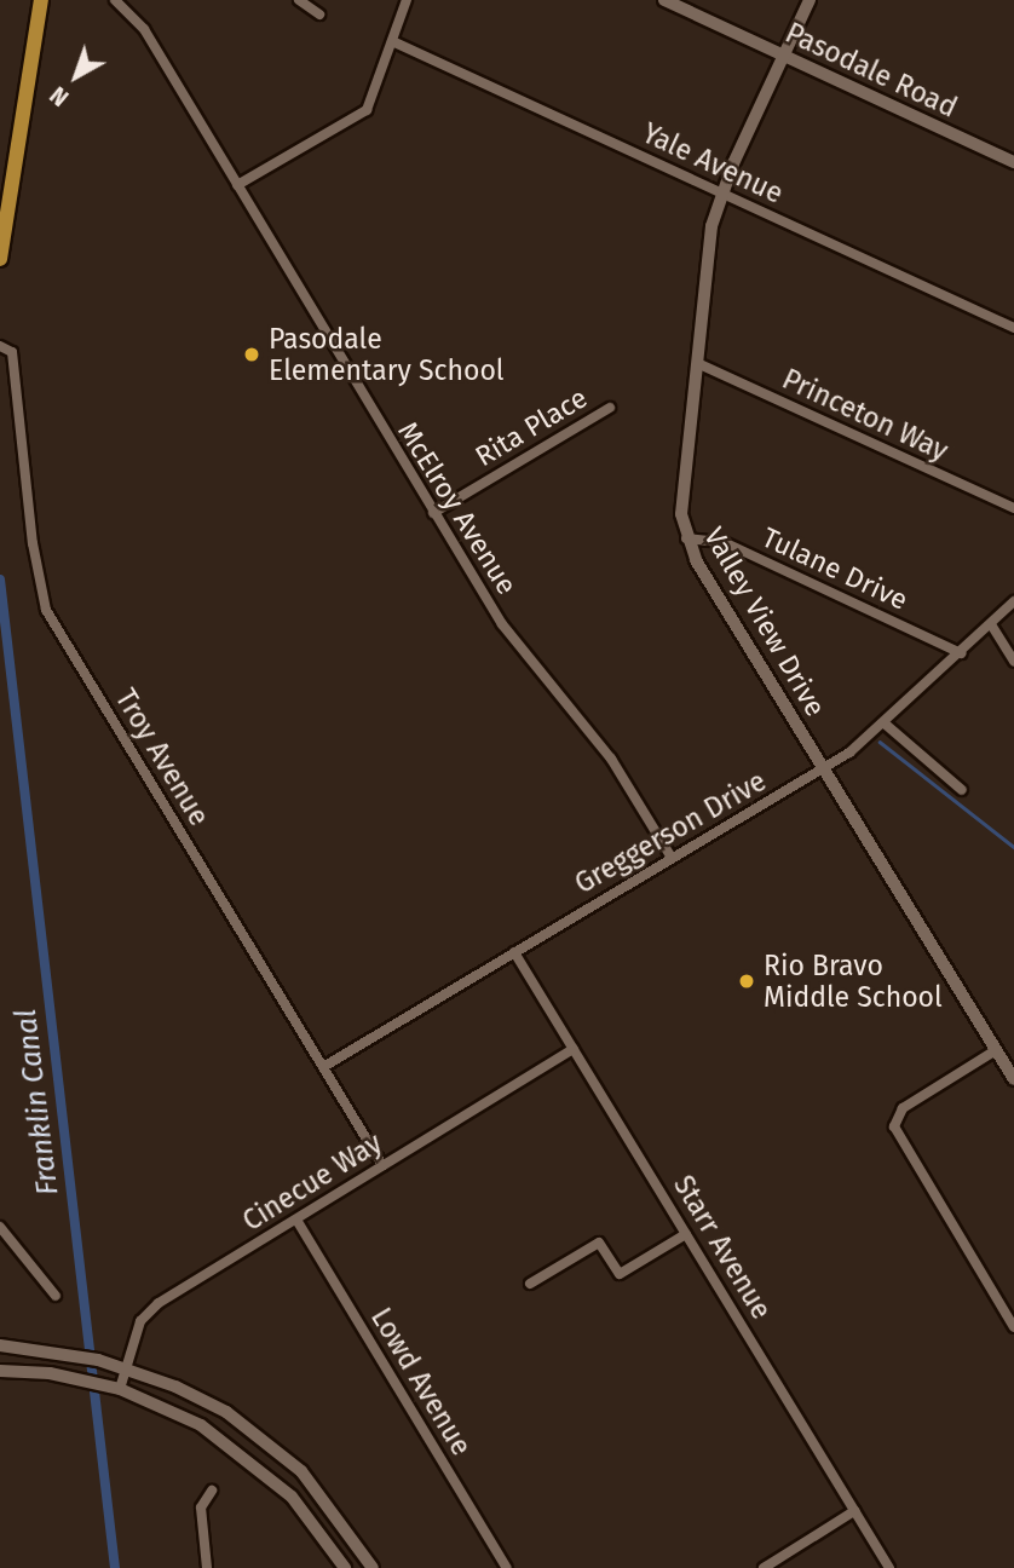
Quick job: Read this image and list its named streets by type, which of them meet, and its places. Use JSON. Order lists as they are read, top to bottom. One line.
{"streets":{"street":["Pasodale Road","Yale Avenue","Princeton Way","Rita Place","McElroy Avenue","Tulane Drive","Valley View Drive","Troy Avenue","Greggerson Drive","Cinecue Way","Starr Avenue","Lowd Avenue"]},"crossings":[["Pasodale Road","Valley View Drive"],["Yale Avenue","Valley View Drive"],["Princeton Way","Valley View Drive"],["Rita Place","McElroy Avenue"],["McElroy Avenue","Greggerson Drive"],["Tulane Drive","Valley View Drive"],["Tulane Drive","Greggerson Drive"],["Valley View Drive","Greggerson Drive"],["Troy Avenue","Greggerson Drive"],["Troy Avenue","Cinecue Way"],["Greggerson Drive","Starr Avenue"],["Cinecue Way","Starr Avenue"],["Cinecue Way","Lowd Avenue"]],"water":["Franklin Canal"],"places":["Pasodale Elementary School","Rio Bravo Middle School"],"north":"bottom left"}
